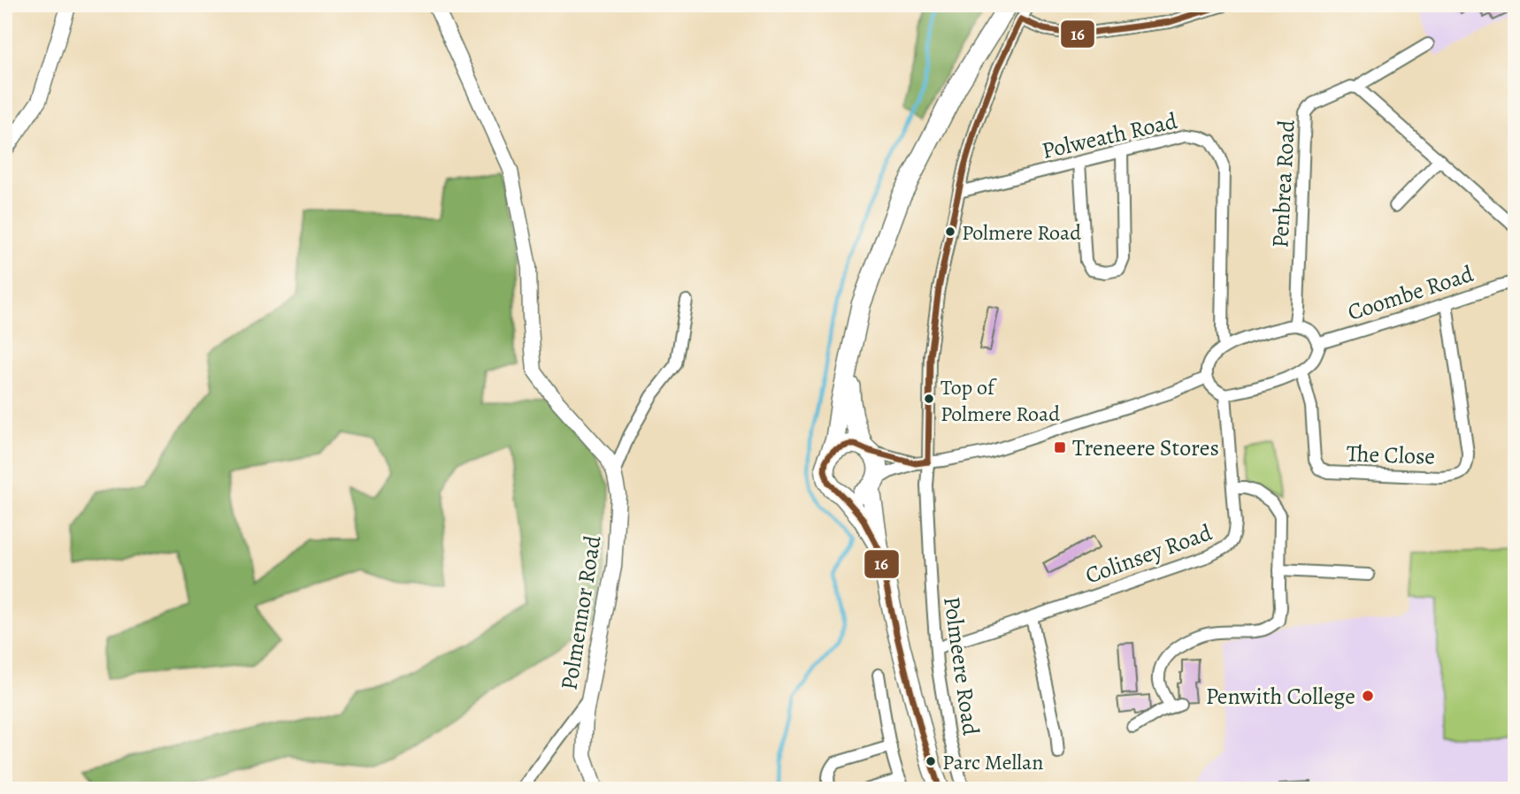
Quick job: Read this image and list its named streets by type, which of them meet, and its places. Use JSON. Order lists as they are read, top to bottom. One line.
{"streets":{"street":["Polweath Road","Penbrea Road","Coombe Road","The Close","Colinsey Road","Polmennor Road","Polmeere Road"]},"crossings":[["Polweath Road","Polmeere Road"],["Coombe Road","The Close"],["Colinsey Road","Polmeere Road"]],"places":{"other":["Polmere Road","Top of Polmere Road","Penwith College","Parc Mellan"],"transit":["Treneere Stores"]},"lines":["transit line 16"]}
